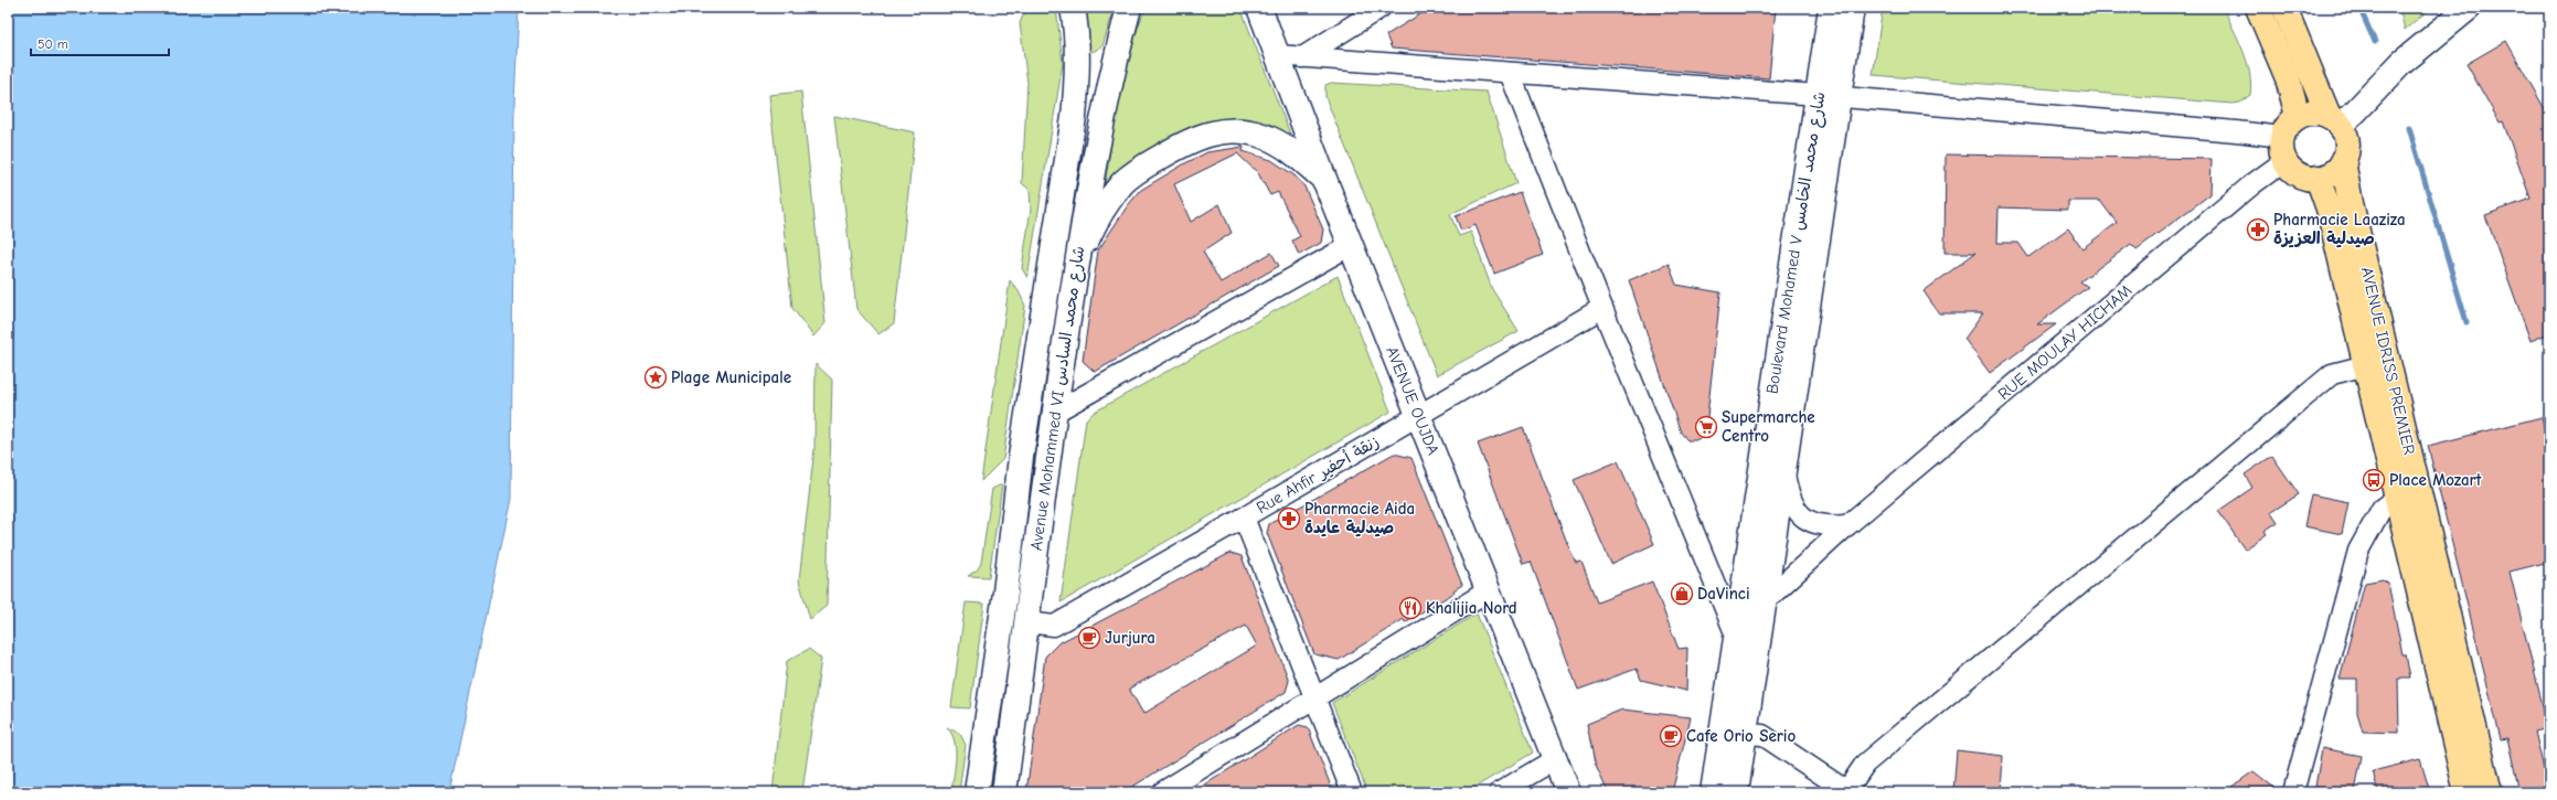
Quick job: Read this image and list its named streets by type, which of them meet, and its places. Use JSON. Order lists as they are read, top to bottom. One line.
{"streets":{"main road":["Boulevard Mohamed V شارع محمد الخامس","AVENUE IDRISS PREMIER","Avenue Mohammed VI شارع محمد السادس","AVENUE OUJDA"],"street":["RUE MOULAY HICHAM","Rue Ahfir زنقة أحفير"]},"crossings":[["Boulevard Mohamed V شارع محمد الخامس","RUE MOULAY HICHAM"],["RUE MOULAY HICHAM","AVENUE IDRISS PREMIER"],["Avenue Mohammed VI شارع محمد السادس","Rue Ahfir زنقة أحفير"],["AVENUE OUJDA","Rue Ahfir زنقة أحفير"]],"places":{"pharmacy":["Pharmacie Laaziza صيدلية العزيزة","Pharmacie Aida صيدلية عايدة"],"place":["Plage Municipale"],"supermarket":["Supermarche Centro"],"bus stop":["Place Mozart"],"shop":["DaVinci"],"restaurant":["Khalijia Nord"],"cafe":["Jurjura","Cafe Orio Serio"]},"scale_bar":"50 m"}
